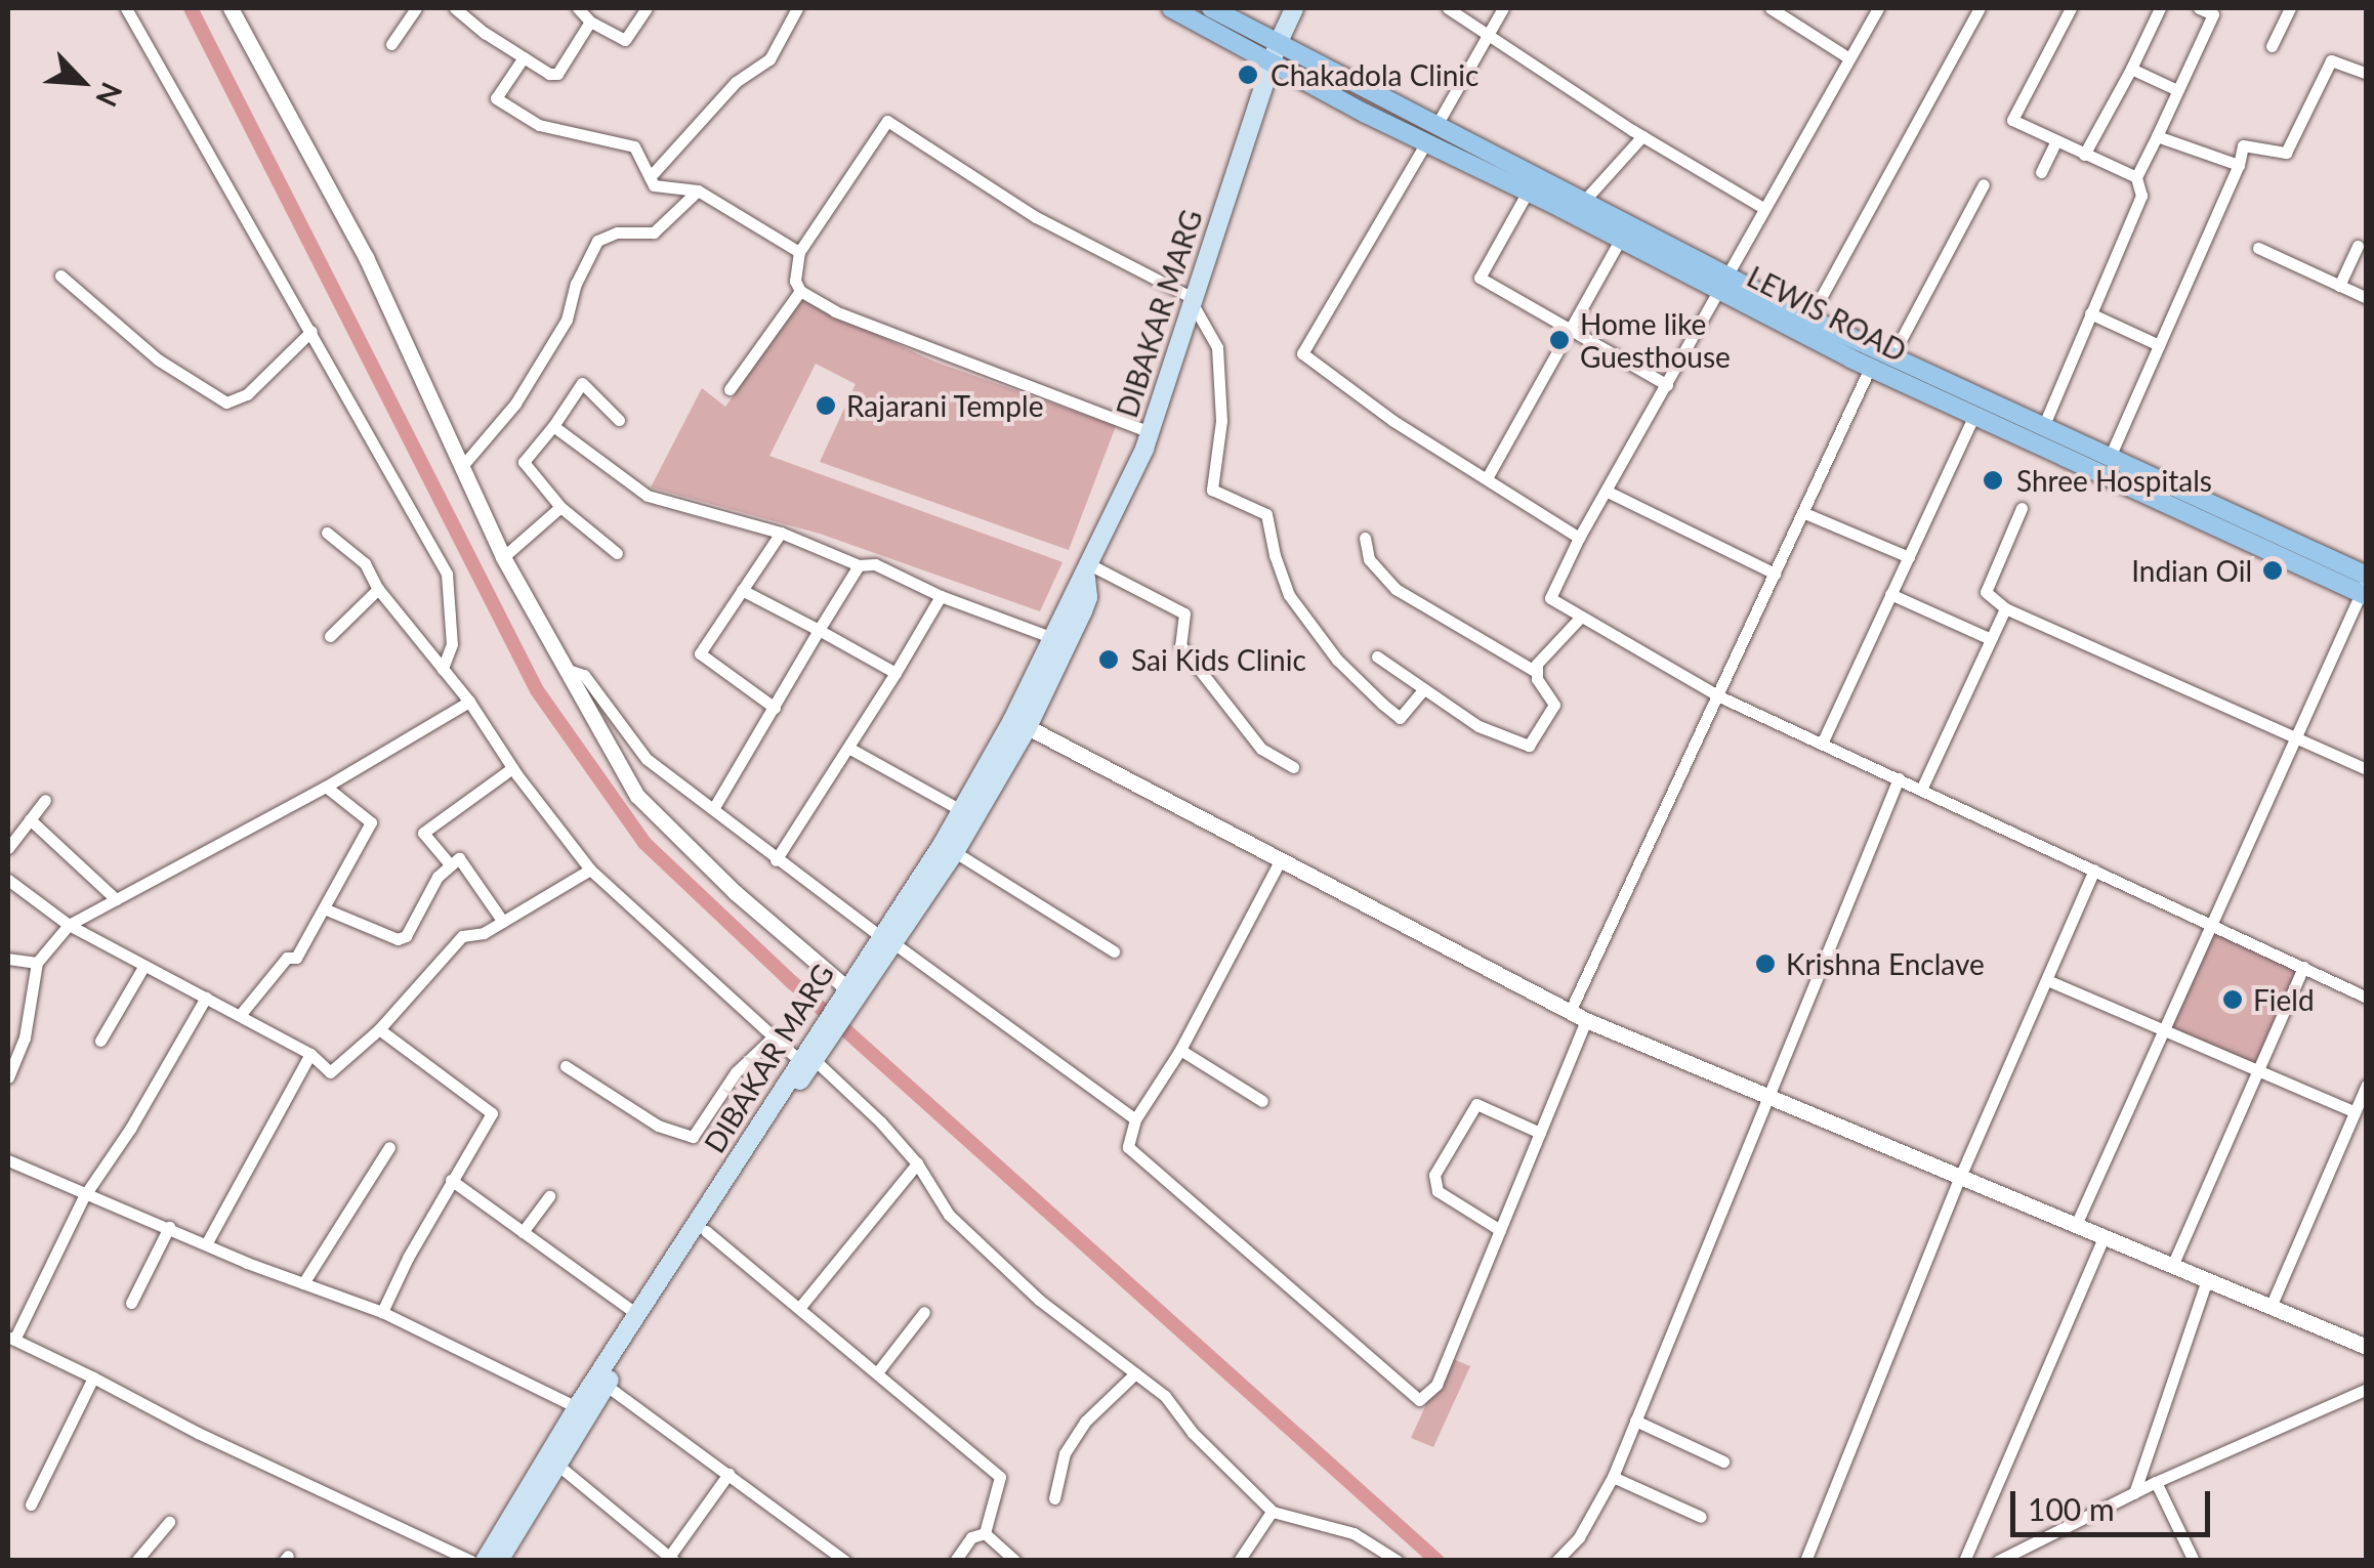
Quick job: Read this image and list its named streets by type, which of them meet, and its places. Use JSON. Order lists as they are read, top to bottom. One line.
{"streets":{"main road":["DIBAKAR MARG","LEWIS ROAD"]},"crossings":[["DIBAKAR MARG","LEWIS ROAD"]],"places":["Chakadola Clinic","Home like Guesthouse","Rajarani Temple","Shree Hospitals","Indian Oil","Sai Kids Clinic","Krishna Enclave","Field"],"scale_bar":"100 m","north":"bottom right"}
